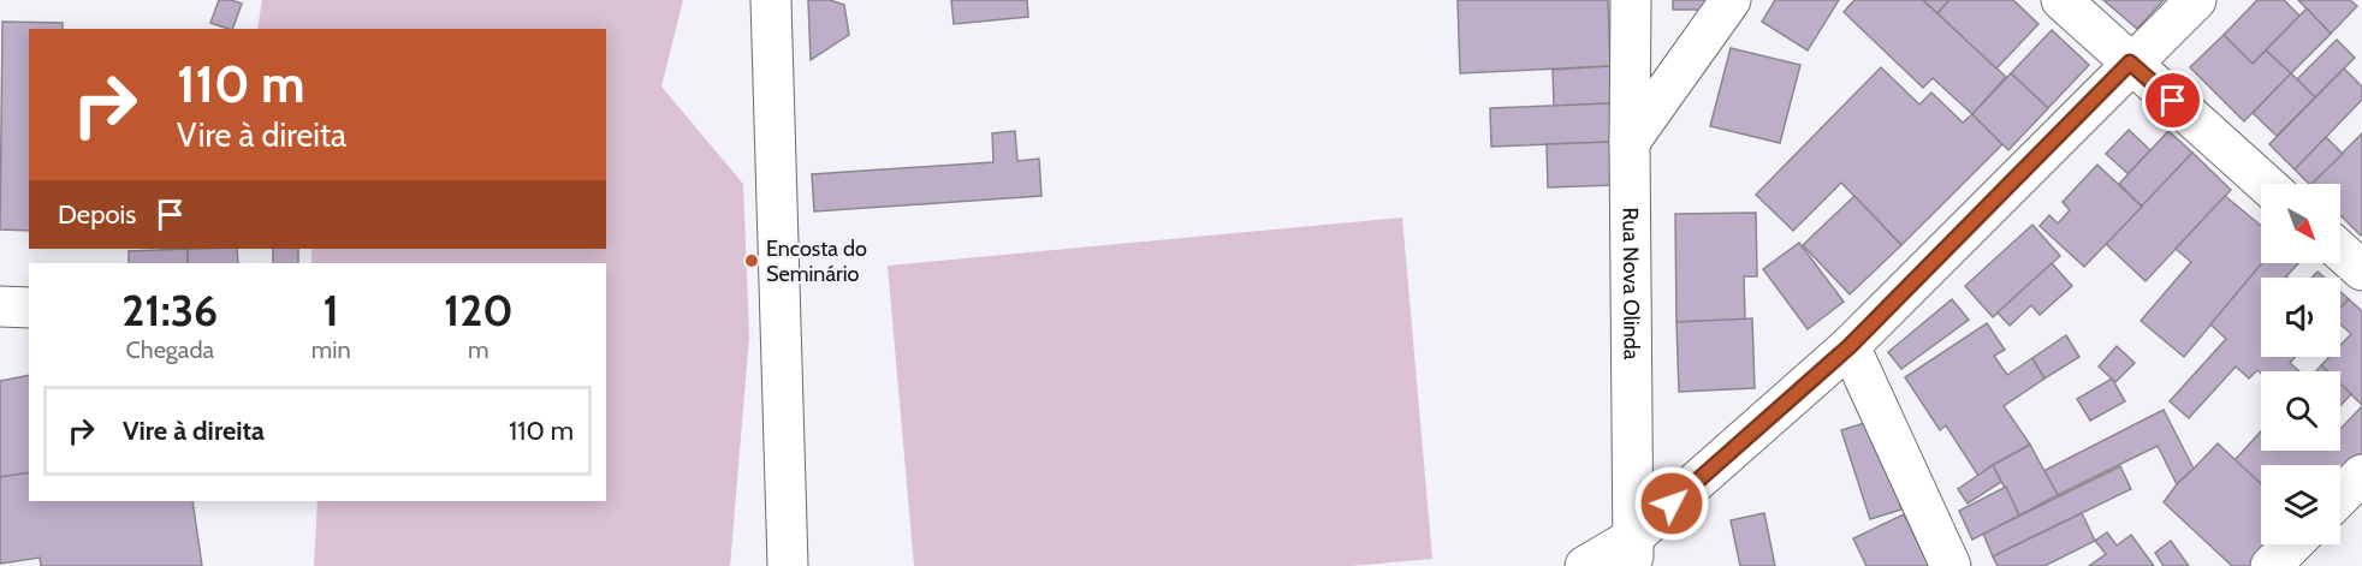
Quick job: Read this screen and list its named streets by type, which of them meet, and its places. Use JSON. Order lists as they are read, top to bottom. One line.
{"streets":{"street":["Rua Nova Olinda"]},"places":["Encosta do Seminário"],"north":"bottom right","page":{"turn":["110 m","Vire à direita"],"then":"Depois","eta":["21:36","Chegada","1","min","120","m"],"list":[{"name":"Vire à direita","value":"110 m"}]}}
